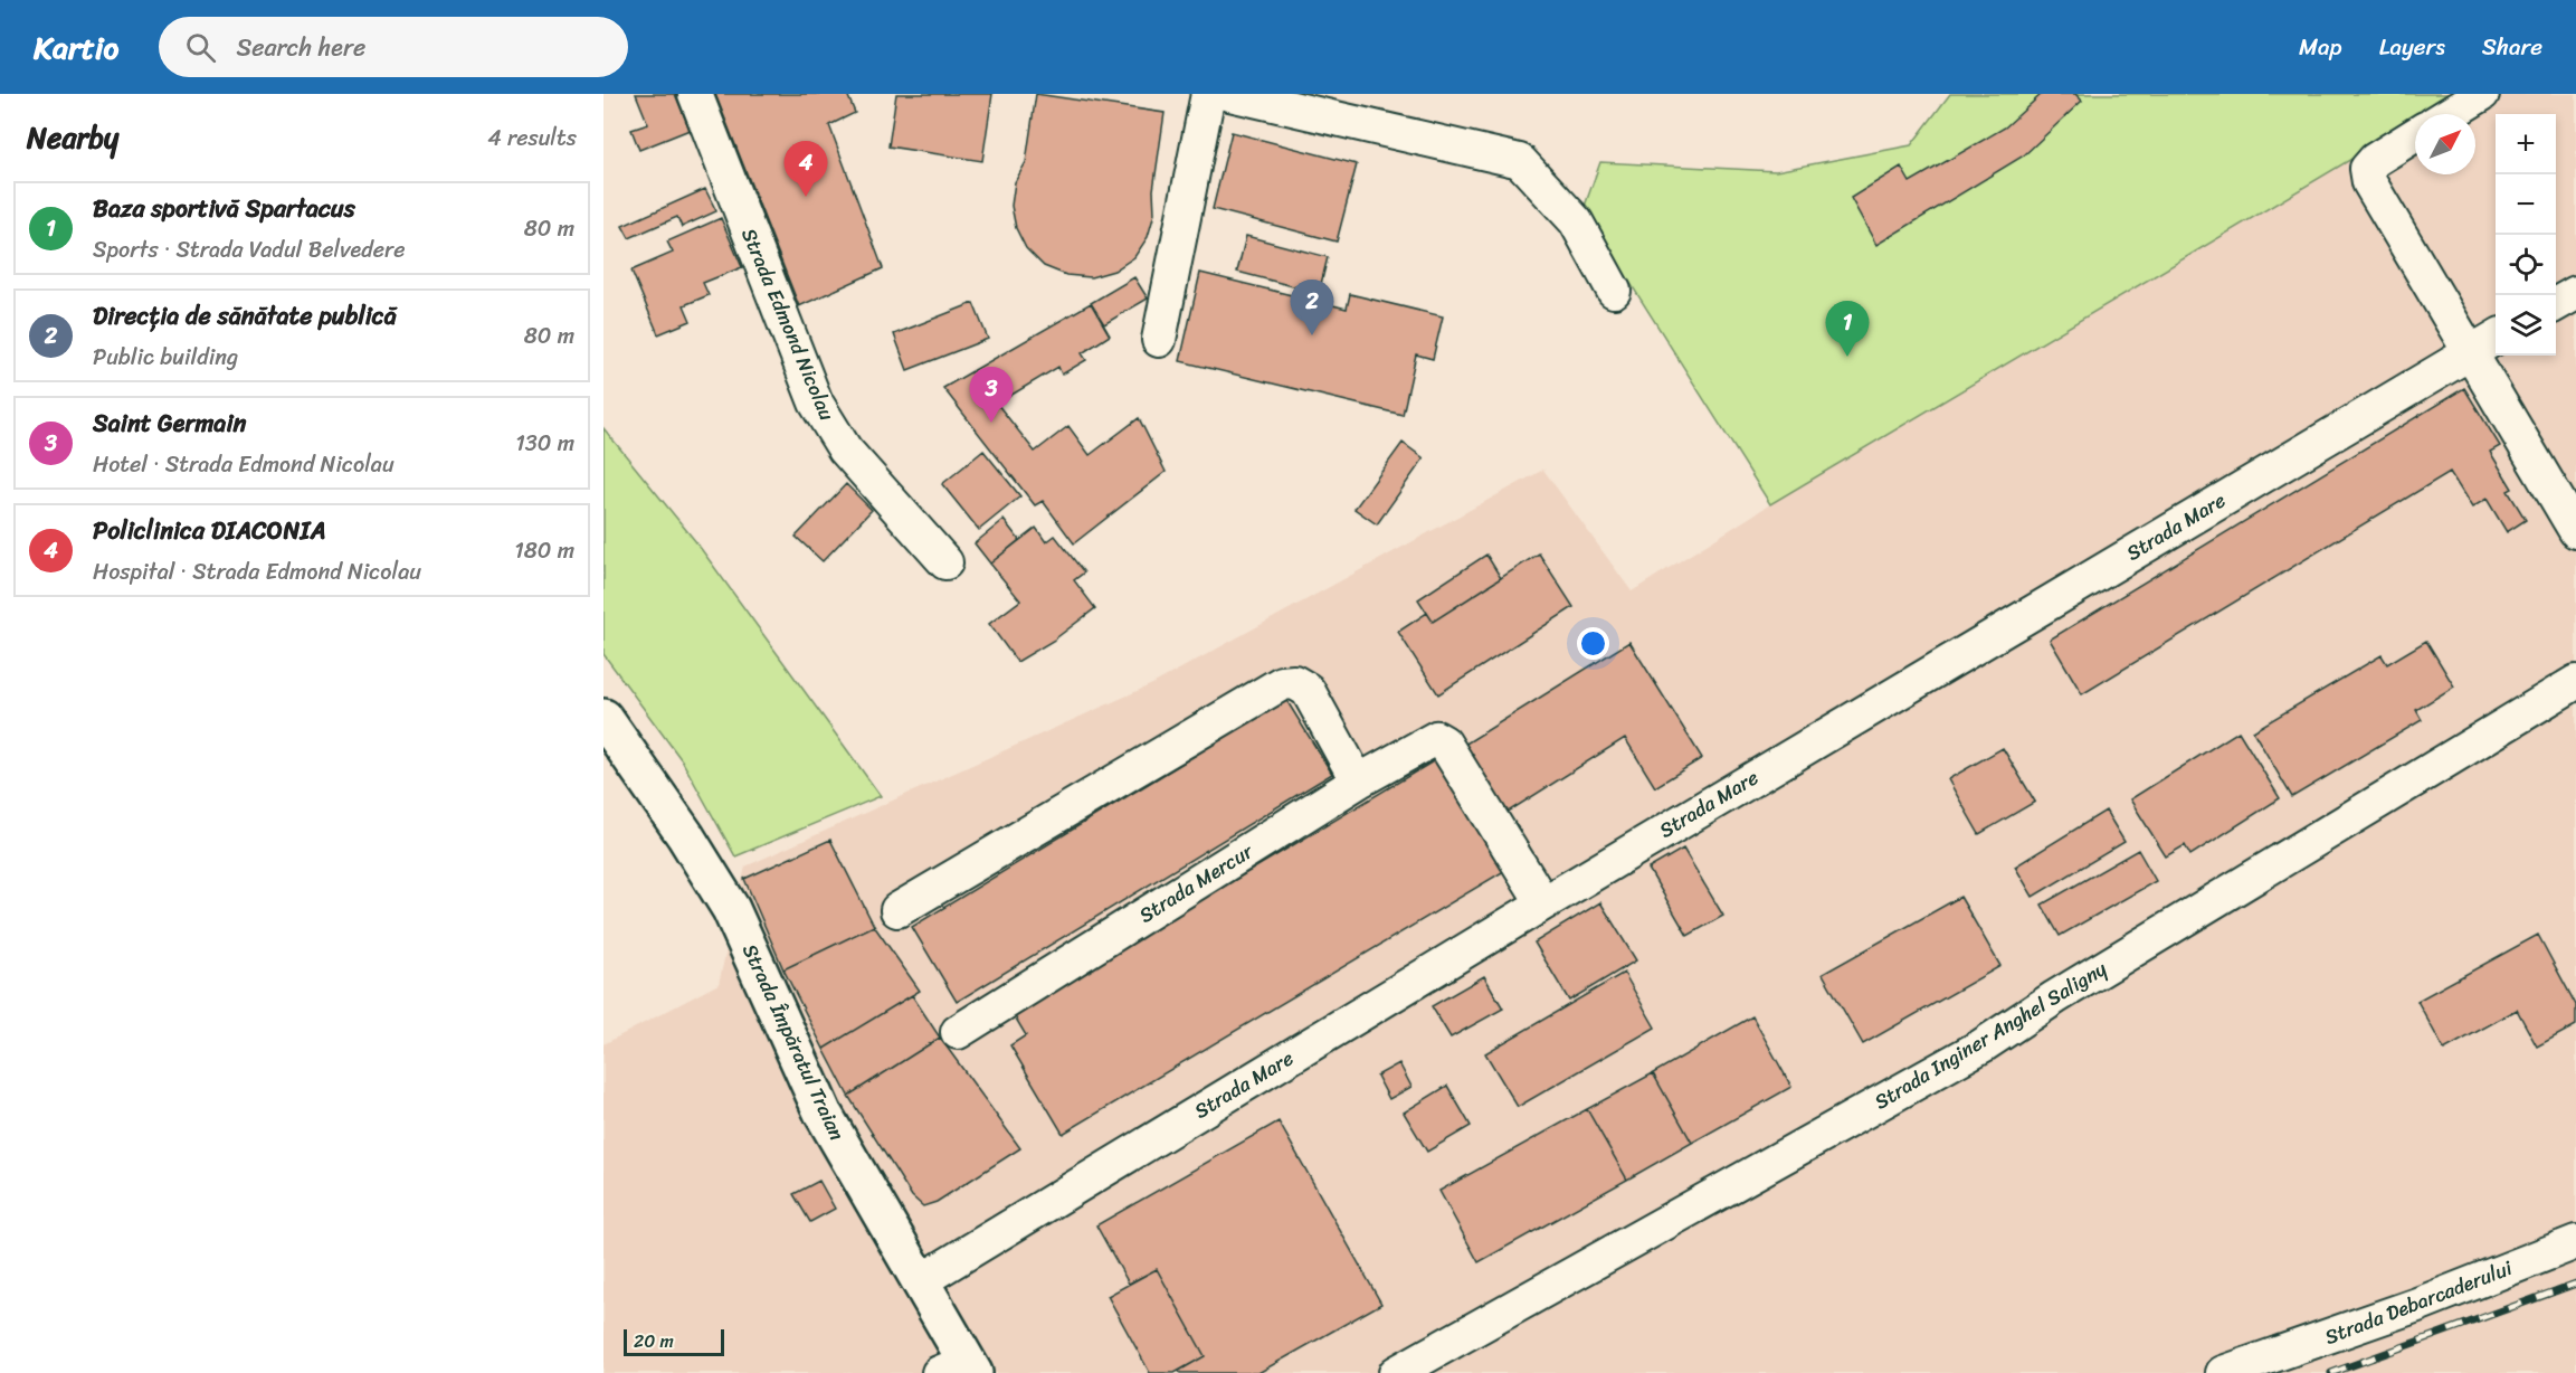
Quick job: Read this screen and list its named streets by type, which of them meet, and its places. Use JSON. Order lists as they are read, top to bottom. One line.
{"streets":{"street":["Strada Edmond Nicolau","Strada Mare","Strada Mercur","Strada Inginer Anghel Saligny","Strada Împăratul Traian","Strada Debarcaderului"]},"crossings":[["Strada Mare","Strada Mercur"],["Strada Mare","Strada Împăratul Traian"]],"scale_bar":"20 m","north":"top right","page":{"header":"Kartio","search":"Search here","nav":["Map","Layers","Share"],"heading":["Nearby","4 results"],"map_buttons":["+","−"],"pins":["4","2","1","3"],"list":[{"mark":"1","name":"Baza sportivă Spartacus","note":"Sports · Strada Vadul Belvedere","value":"80 m"},{"mark":"2","name":"Direcția de sănătate publică","note":"Public building","value":"80 m"},{"mark":"3","name":"Saint Germain","note":"Hotel · Strada Edmond Nicolau","value":"130 m"},{"mark":"4","name":"Policlinica DIACONIA","note":"Hospital · Strada Edmond Nicolau","value":"180 m"}],"scale":"20 m"}}
